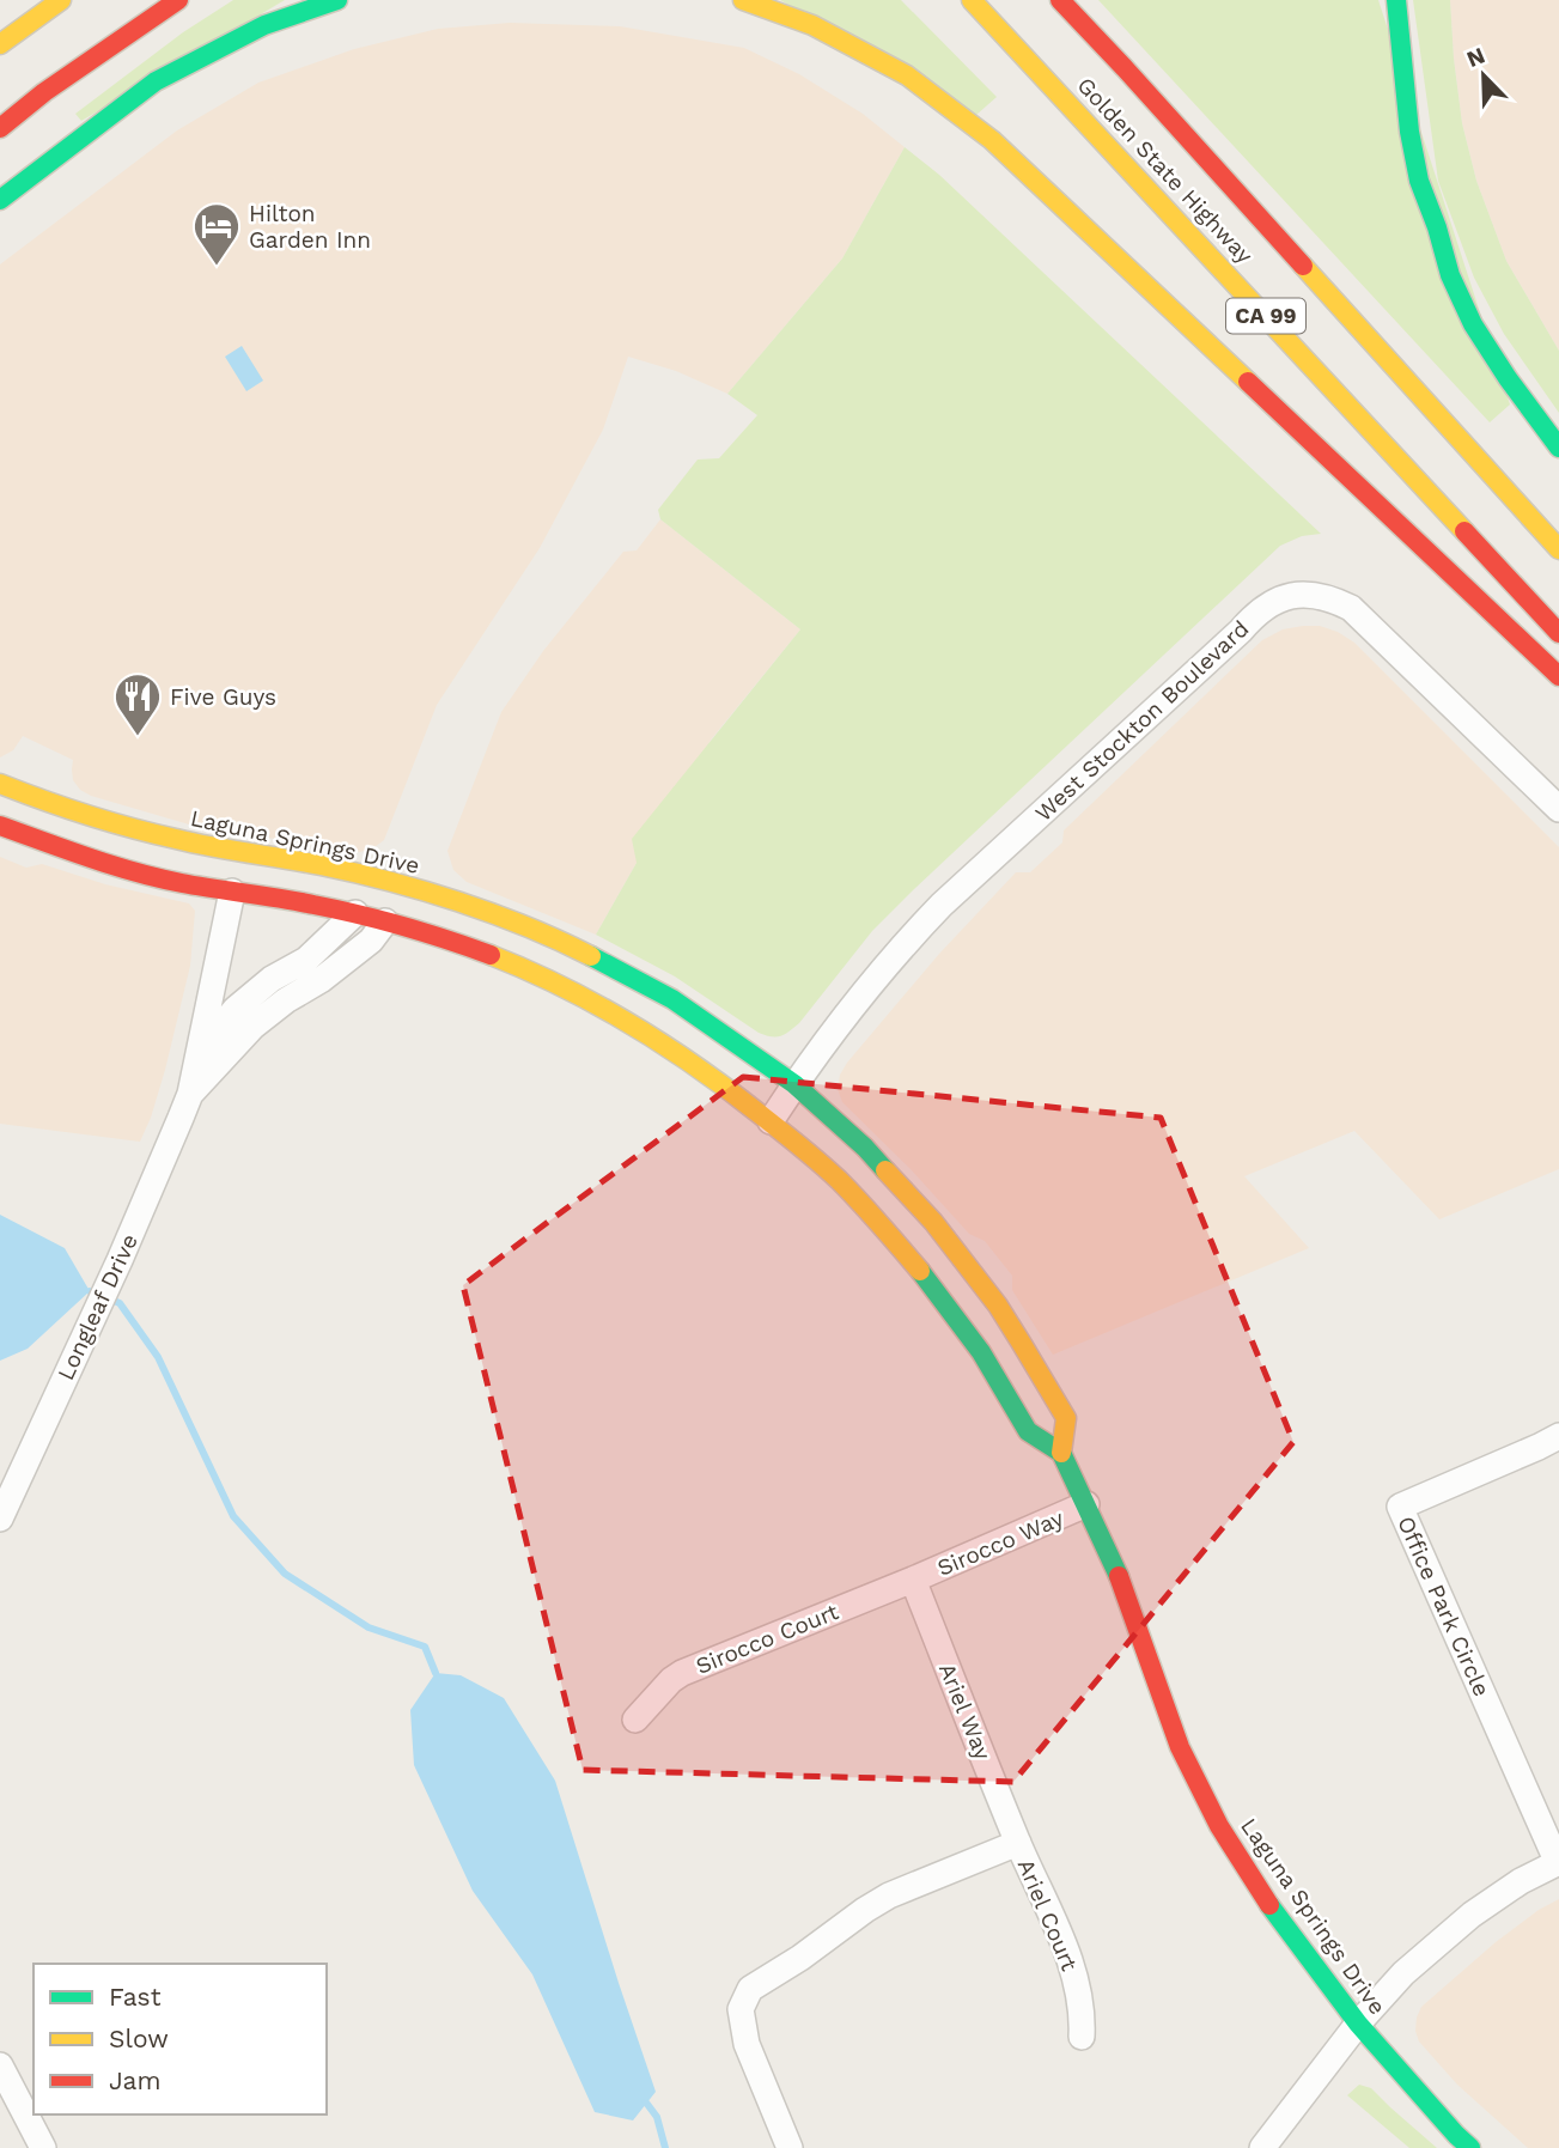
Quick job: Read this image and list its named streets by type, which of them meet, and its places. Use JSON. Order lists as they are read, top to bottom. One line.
{"streets":{"main road":["Golden State Highway","CA 99","Laguna Springs Drive"],"street":["West Stockton Boulevard","Longleaf Drive","Sirocco Way","Office Park Circle","Sirocco Court","Ariel Way","Ariel Court"]},"crossings":[["West Stockton Boulevard","Laguna Springs Drive"],["Laguna Springs Drive","Longleaf Drive"],["Laguna Springs Drive","Sirocco Way"],["Sirocco Way","Sirocco Court"],["Sirocco Way","Ariel Way"],["Sirocco Court","Ariel Way"],["Ariel Way","Ariel Court"]],"places":{"hotel":["Hilton Garden Inn"],"restaurant":["Five Guys"]},"legend":["Fast","Slow","Jam"],"north":"top left"}
